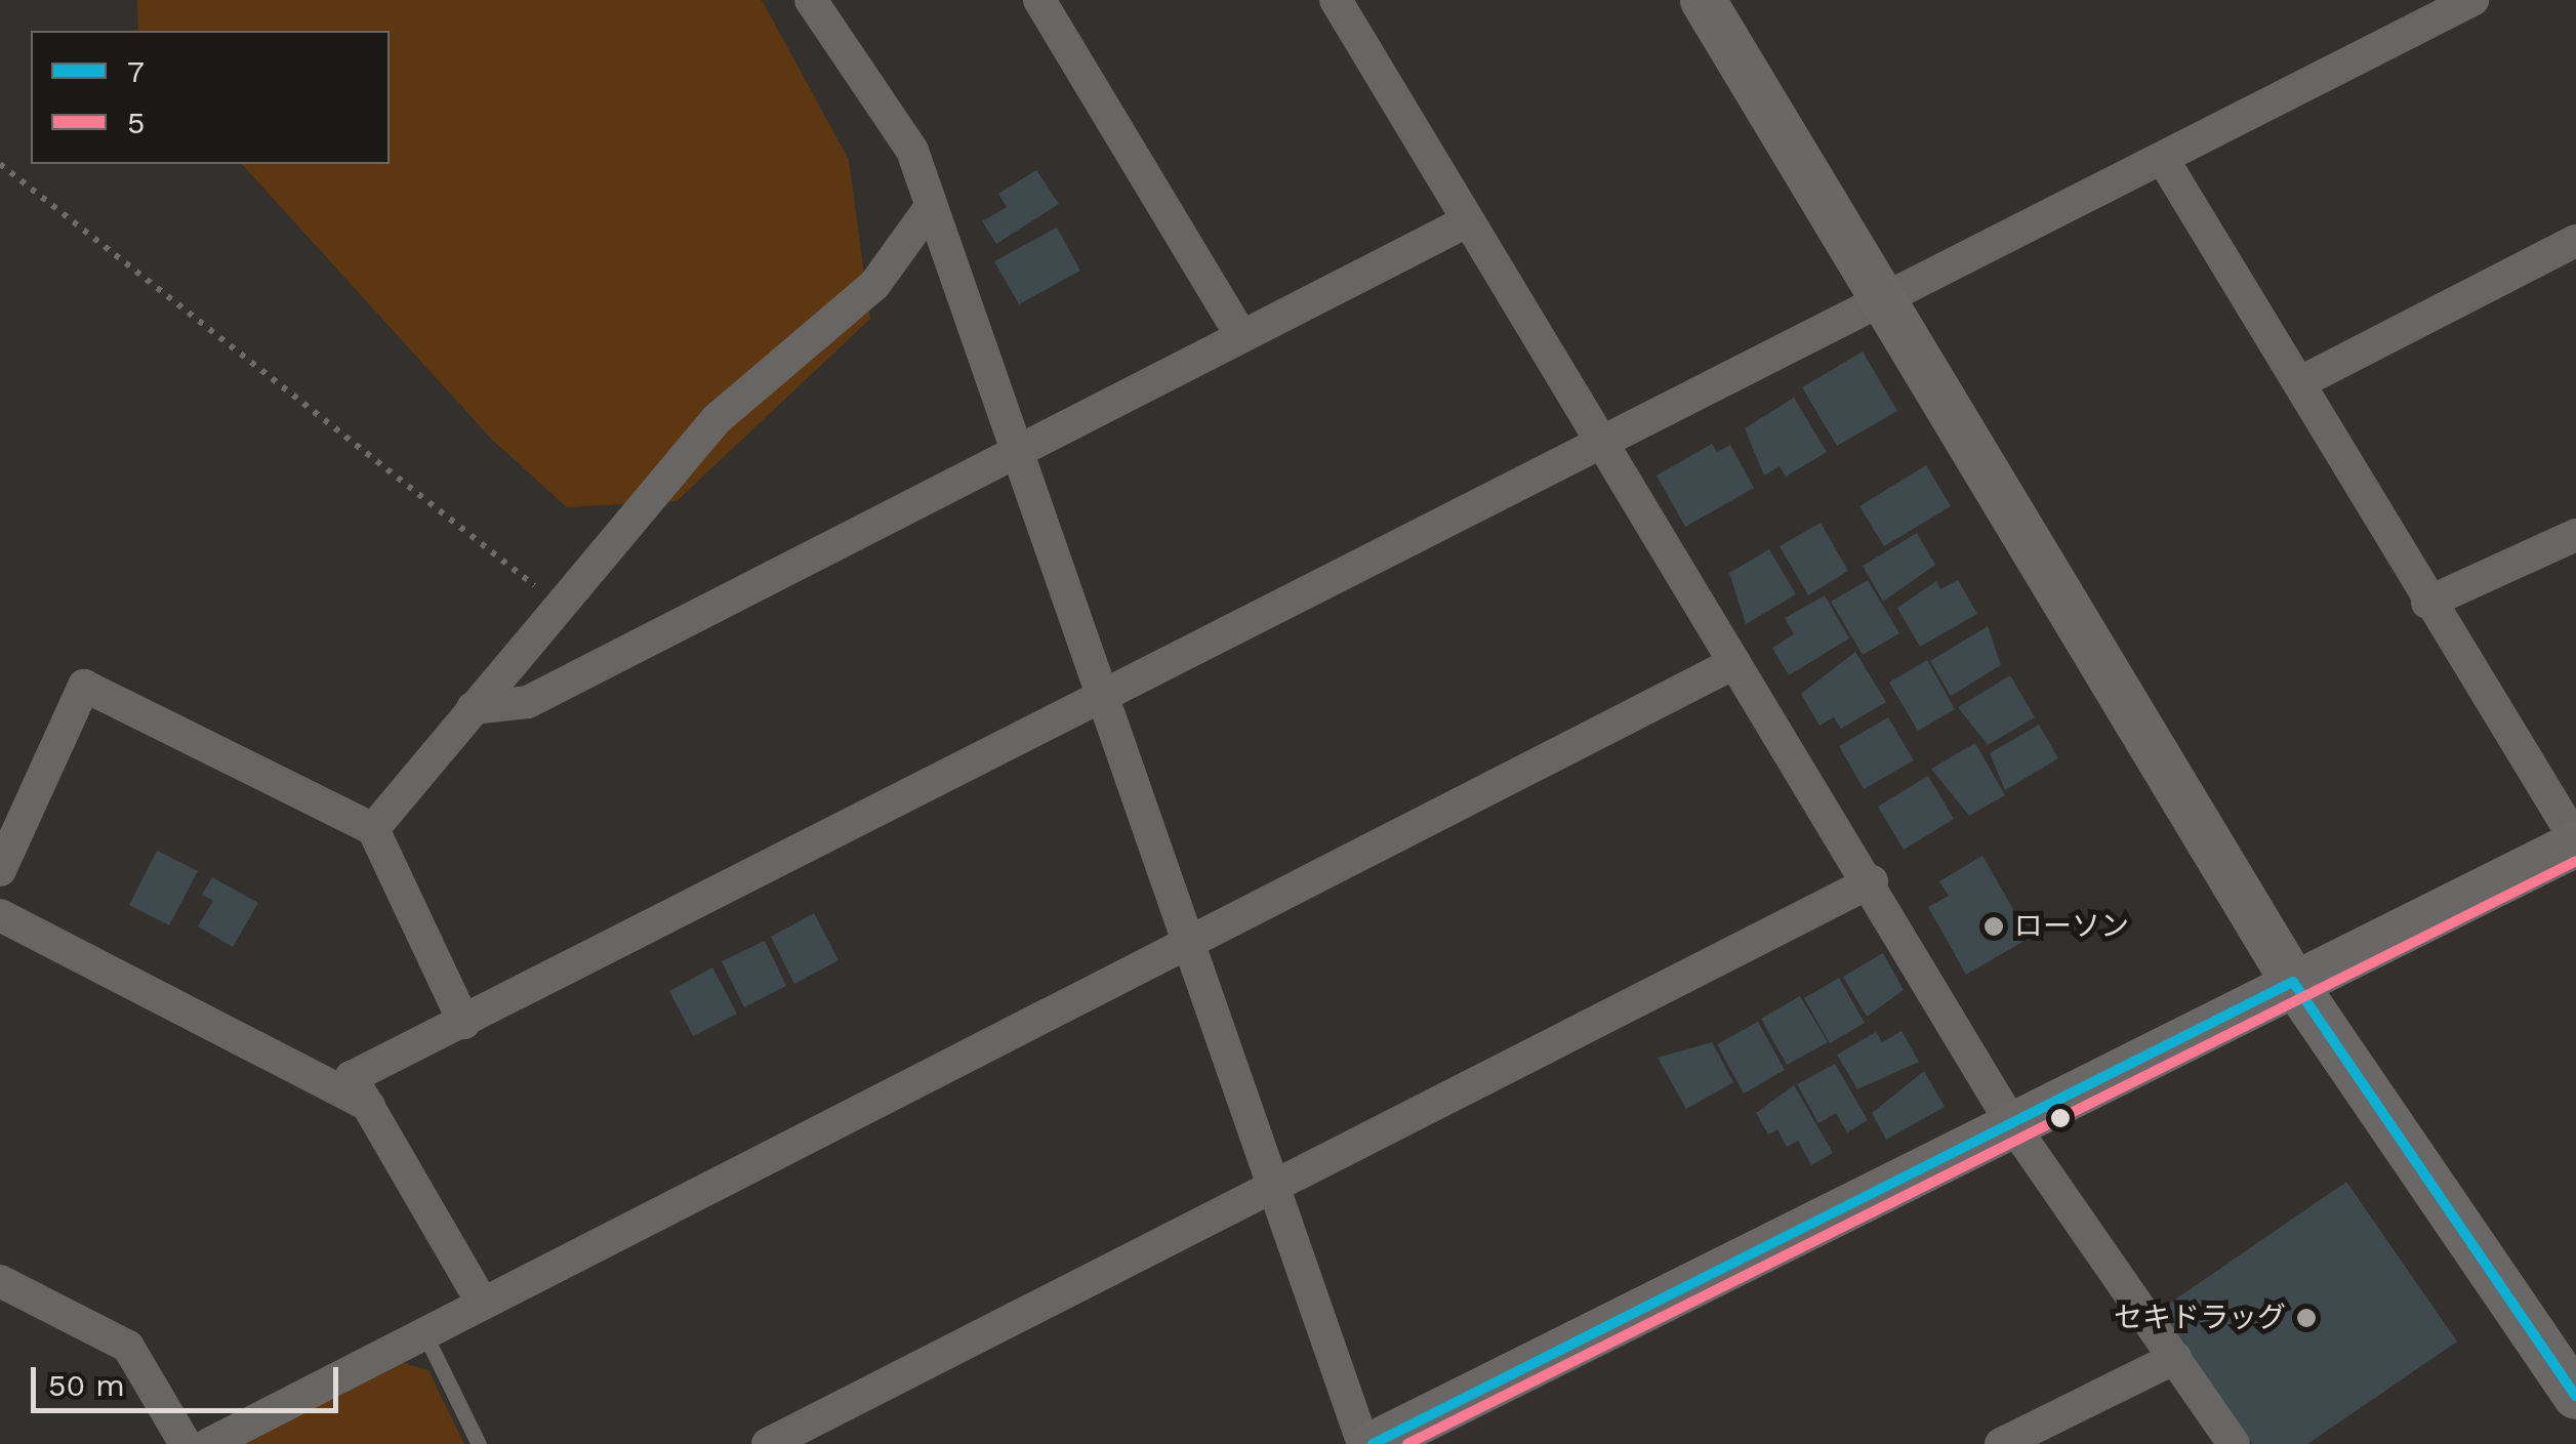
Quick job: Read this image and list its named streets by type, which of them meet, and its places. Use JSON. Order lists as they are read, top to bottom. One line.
{"places":["ローソン","セキドラッグ"],"lines":["transit line 5","transit line 7"],"legend":["7","5"],"scale_bar":"50 m"}
